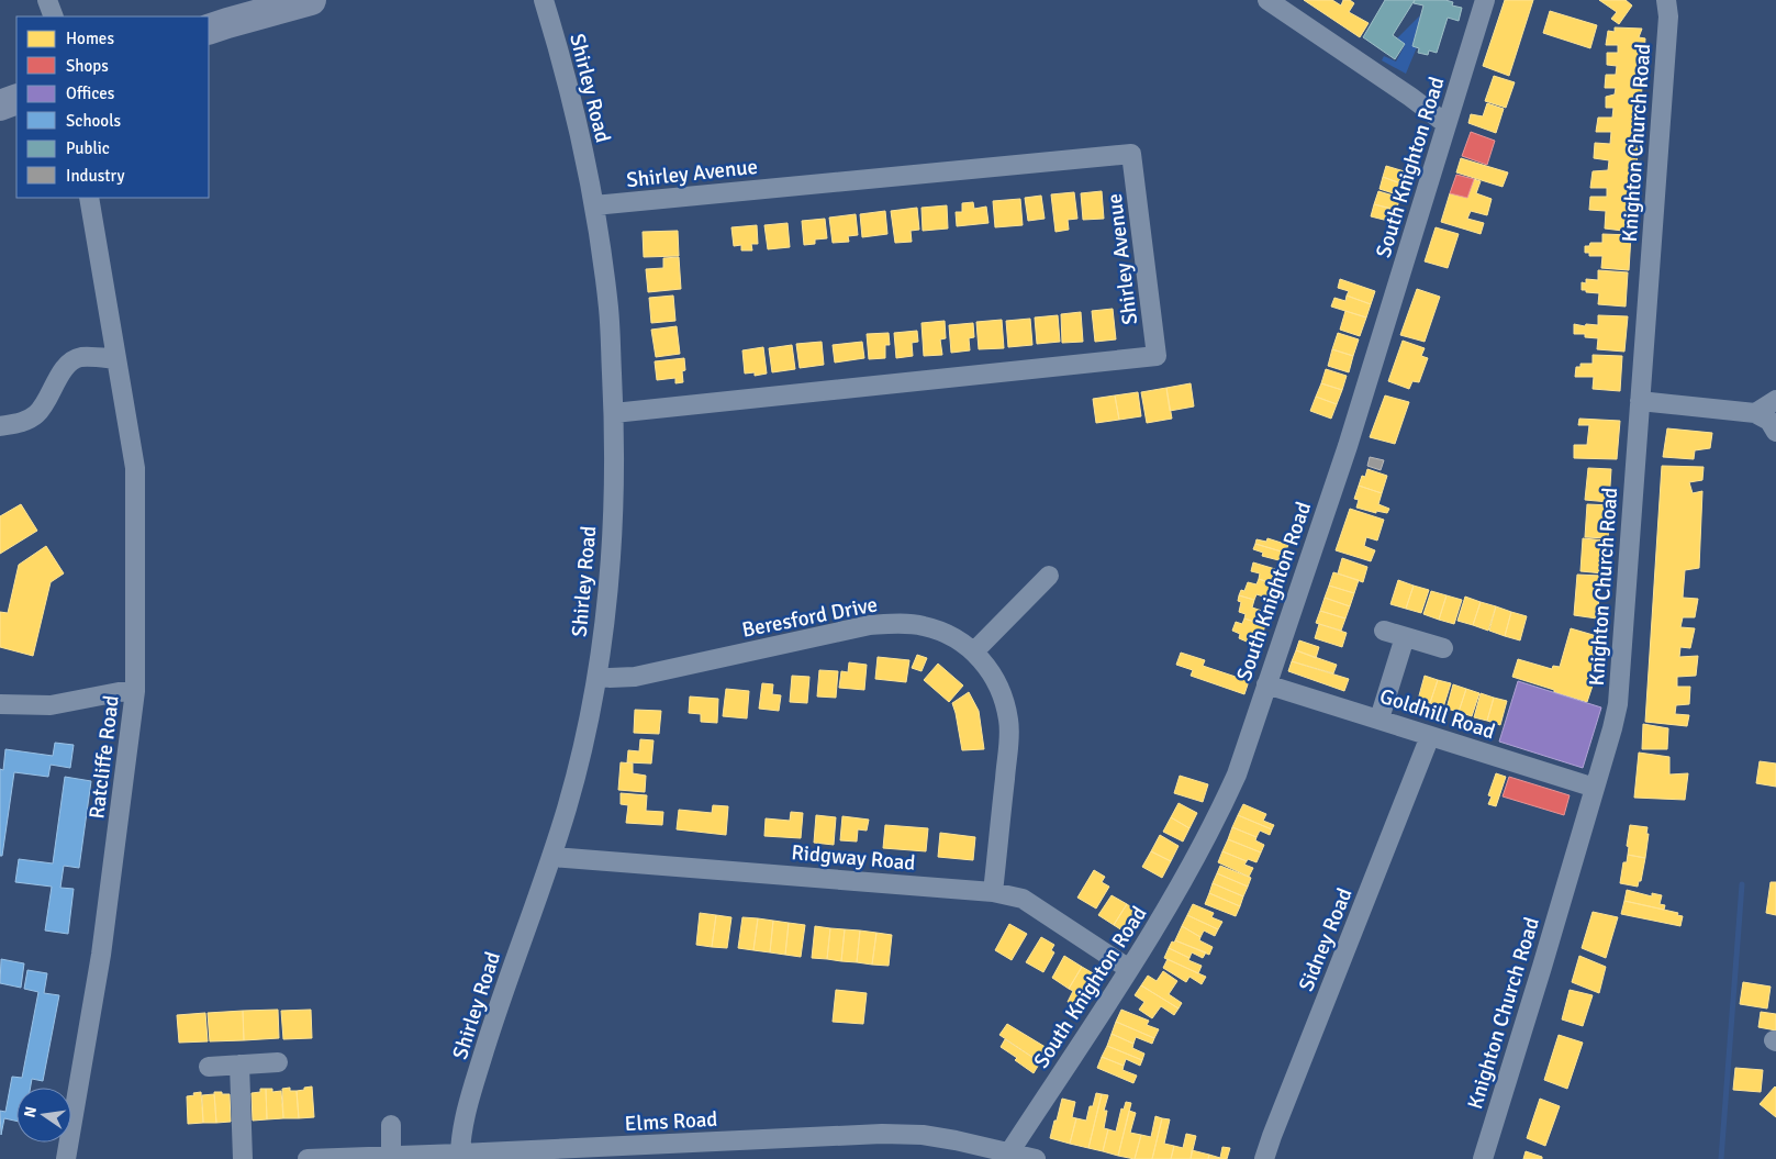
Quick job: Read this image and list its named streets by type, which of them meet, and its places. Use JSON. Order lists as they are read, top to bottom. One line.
{"streets":{"street":["Shirley Road","Knighton Church Road","South Knighton Road","Shirley Avenue","Beresford Drive","Goldhill Road","Ratcliffe Road","Ridgway Road","Sidney Road","Elms Road"]},"crossings":[["Shirley Road","Shirley Avenue"],["Shirley Road","Beresford Drive"],["Shirley Road","Ridgway Road"],["Shirley Road","Elms Road"],["Knighton Church Road","Goldhill Road"],["South Knighton Road","Goldhill Road"],["South Knighton Road","Ridgway Road"],["South Knighton Road","Elms Road"],["Beresford Drive","Ridgway Road"],["Goldhill Road","Sidney Road"]],"legend":["Homes","Shops","Offices","Schools","Public","Industry"],"north":"left"}
